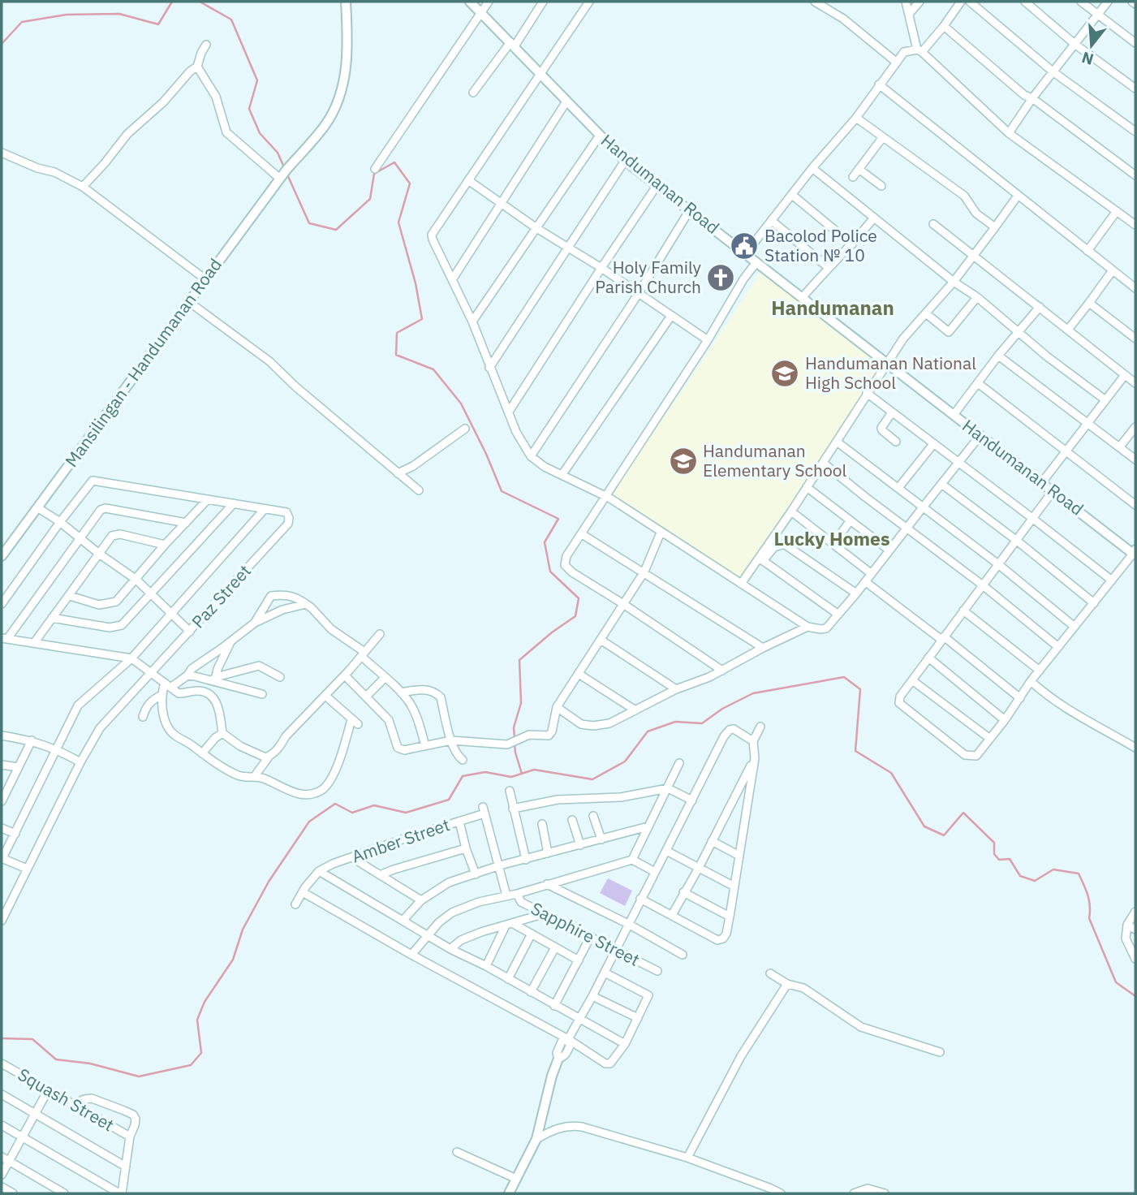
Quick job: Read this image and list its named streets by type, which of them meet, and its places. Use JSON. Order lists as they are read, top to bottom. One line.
{"streets":{"street":["Handumanan Road","Mansilingan - Handumanan Road","Paz Street","Amber Street","Sapphire Street","Squash Street"]},"districts":["Handumanan","Lucky Homes"],"places":{"public building":["Bacolod Police Station № 10"],"church":["Holy Family Parish Church"],"school or university":["Handumanan National High School","Handumanan Elementary School"]},"north":"bottom"}
